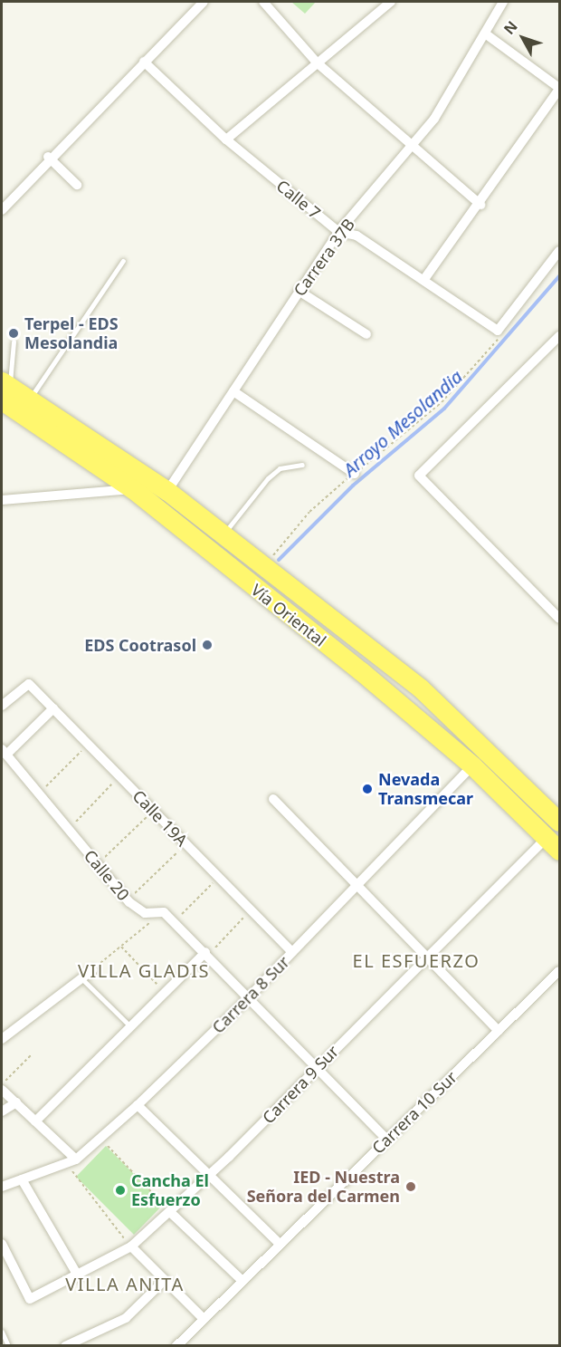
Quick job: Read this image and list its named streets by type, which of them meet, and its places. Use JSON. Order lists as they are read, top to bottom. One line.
{"streets":{"highway":["Vía Oriental"],"street":["Calle 7","Carrera 37B","Calle 19A","Calle 20","Carrera 8 Sur","Carrera 9 Sur","Carrera 10 Sur"]},"crossings":[["Calle 7","Carrera 37B"],["Carrera 37B","Vía Oriental"],["Vía Oriental","Carrera 8 Sur"],["Vía Oriental","Carrera 9 Sur"],["Calle 19A","Carrera 8 Sur"]],"districts":["EL ESFUERZO","VILLA GLADIS","VILLA ANITA"],"water":["Arroyo Mesolandia"],"places":["Terpel - EDS Mesolandia","EDS Cootrasol","Nevada Transmecar","IED - Nuestra Señora del Carmen","Cancha El Esfuerzo"],"north":"top left"}
